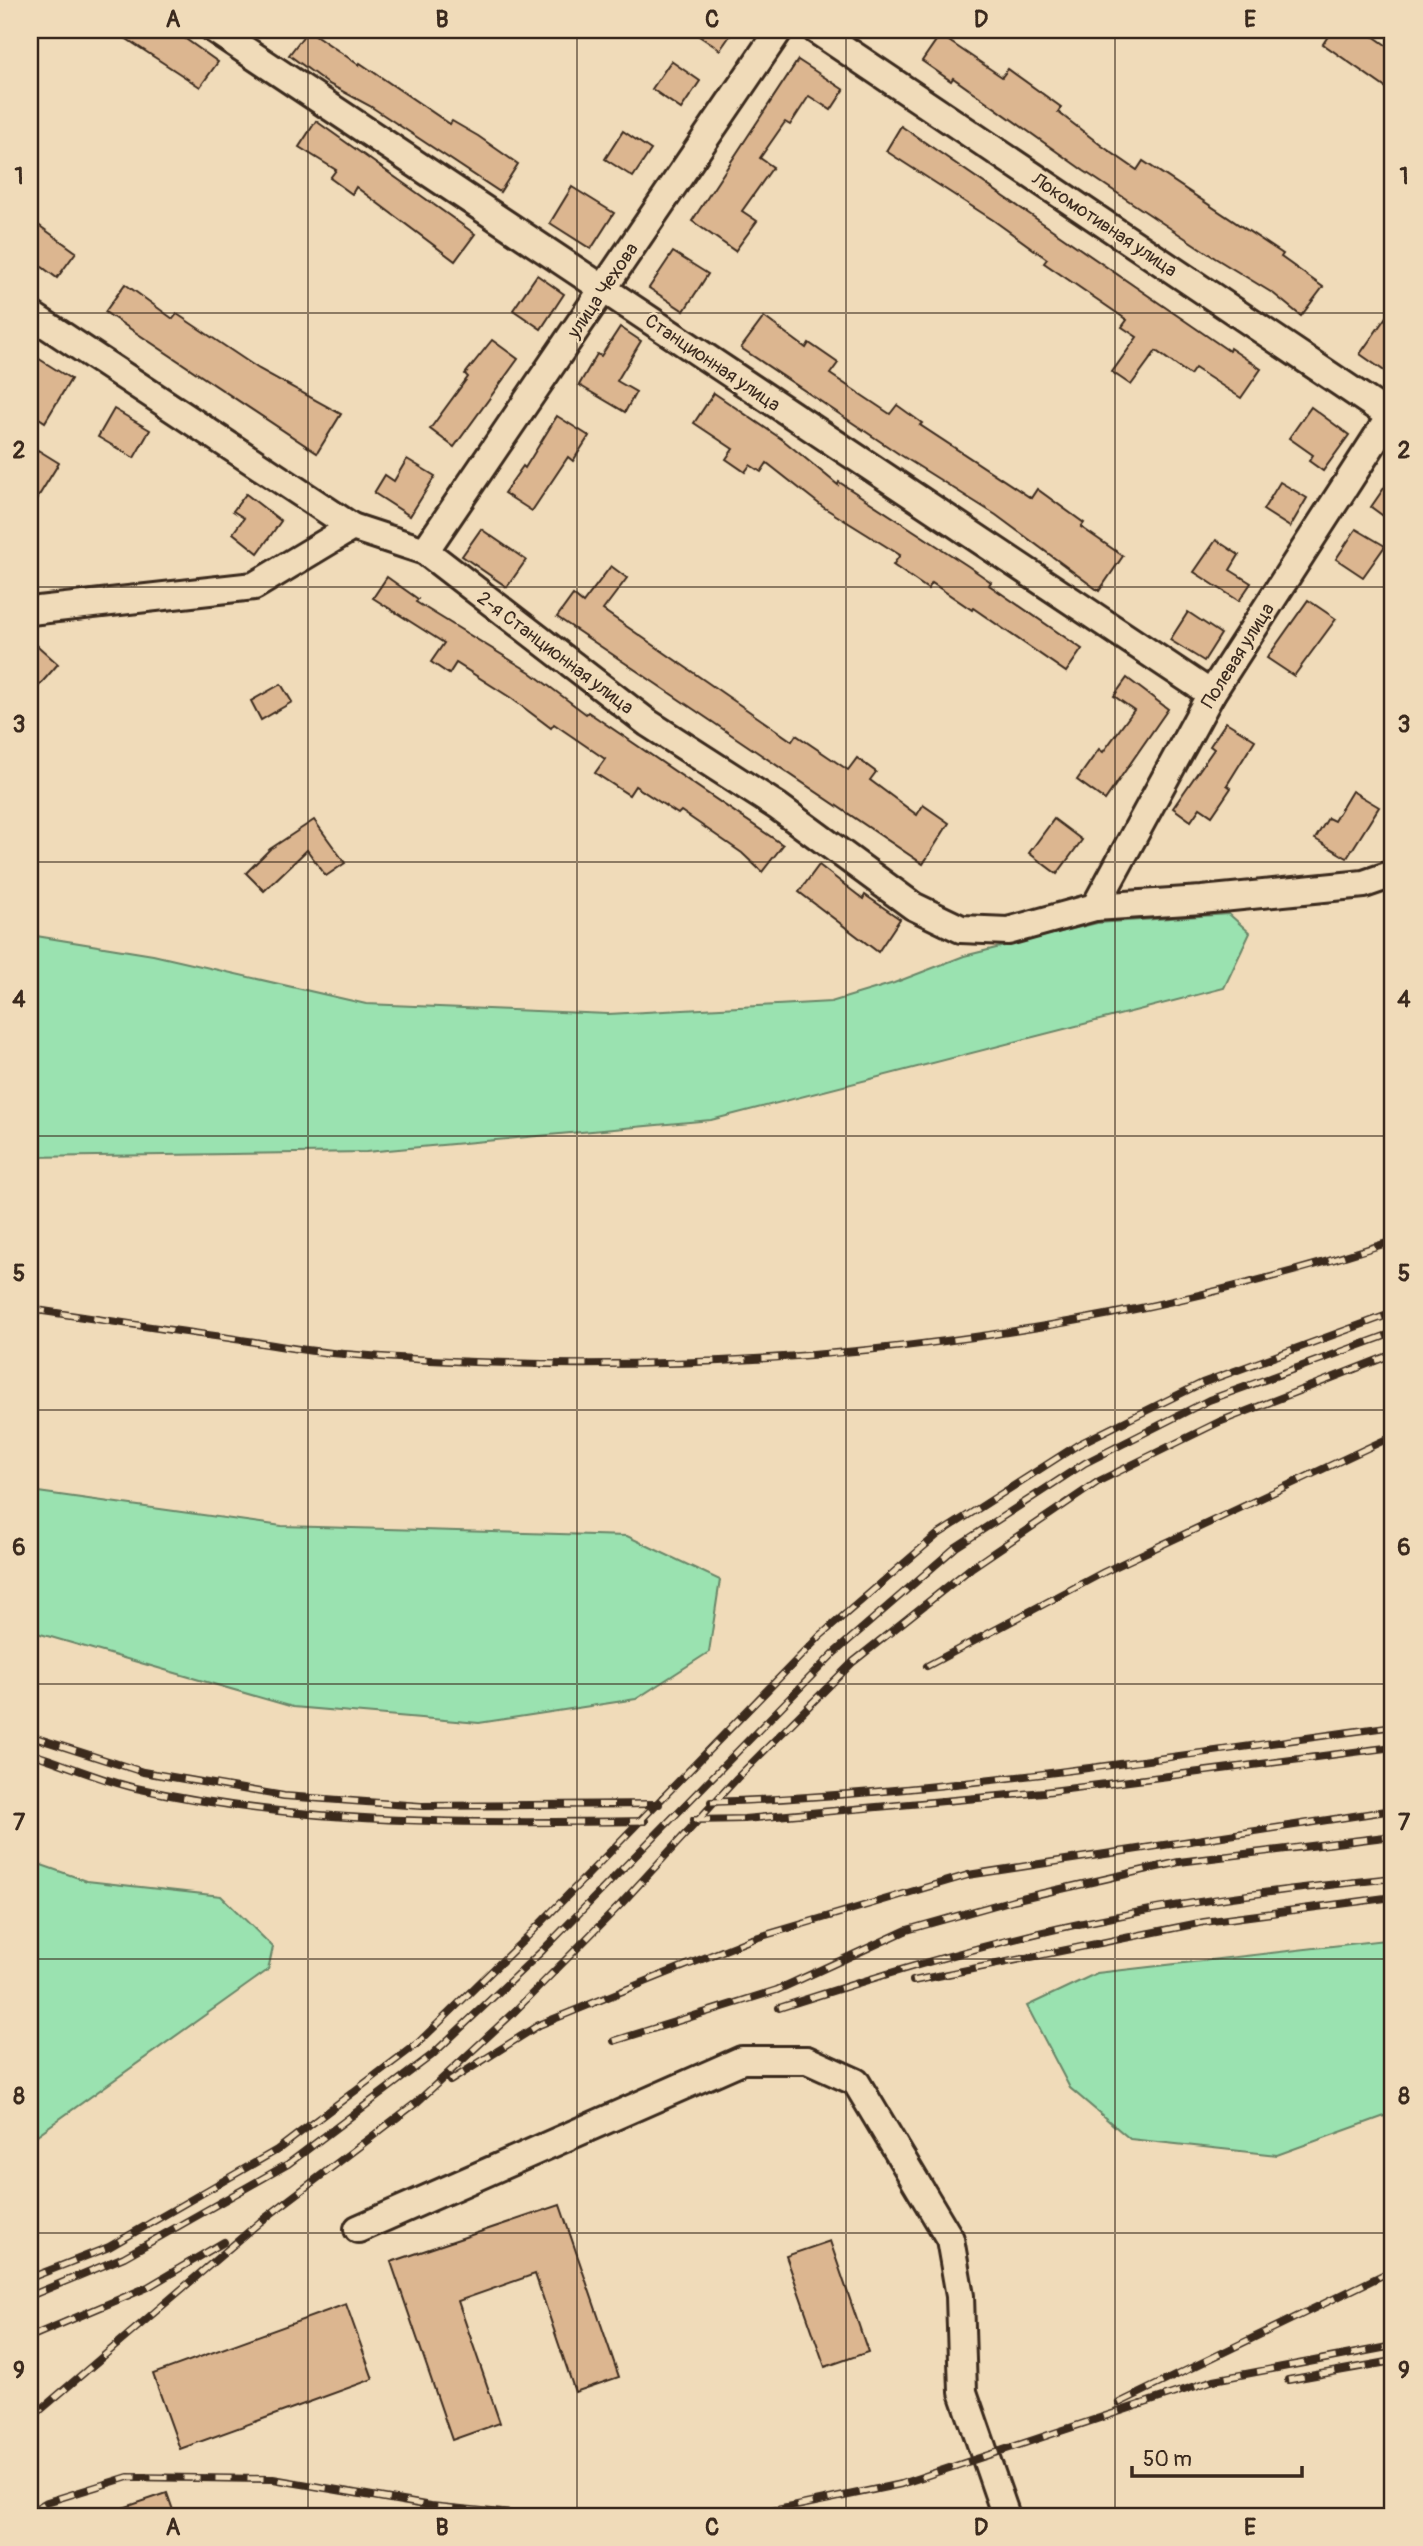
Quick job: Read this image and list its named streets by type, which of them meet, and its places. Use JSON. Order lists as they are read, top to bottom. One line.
{"streets":{"street":["Локомотивная улица","улица Чехова","Станционная улица","2-я Станционная улица","Полевая улица"]},"crossings":[["Локомотивная улица","Полевая улица"],["улица Чехова","Станционная улица"],["улица Чехова","2-я Станционная улица"],["Станционная улица","Полевая улица"],["2-я Станционная улица","Полевая улица"]],"scale_bar":"50 m","grid":{"columns":["A","B","C","D","E"],"rows":["1","2","3","4","5","6","7","8","9"]}}
